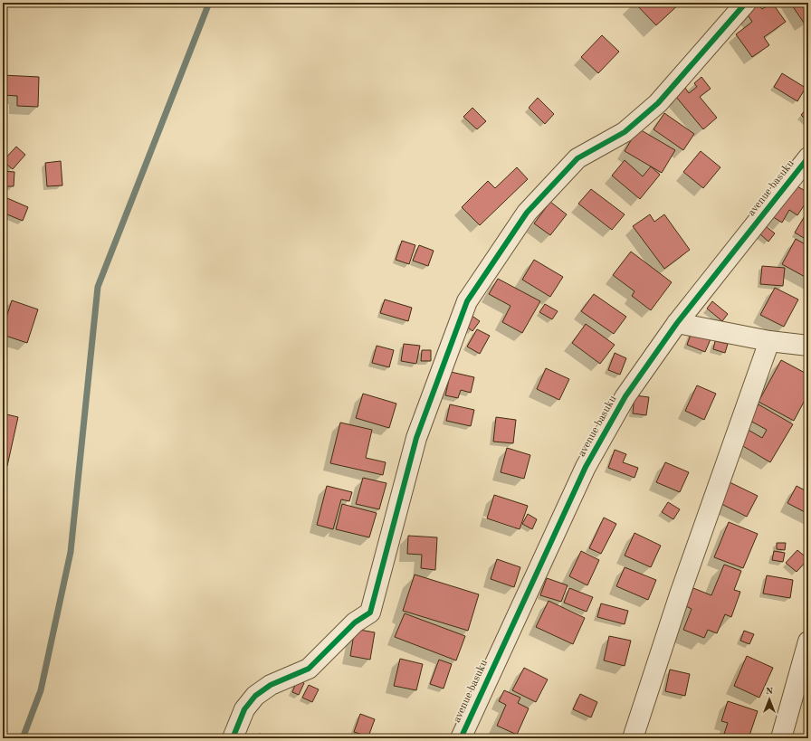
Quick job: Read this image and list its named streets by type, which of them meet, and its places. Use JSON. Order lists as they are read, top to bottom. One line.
{"streets":{"street":["avenue basuku"]},"north":"top"}
